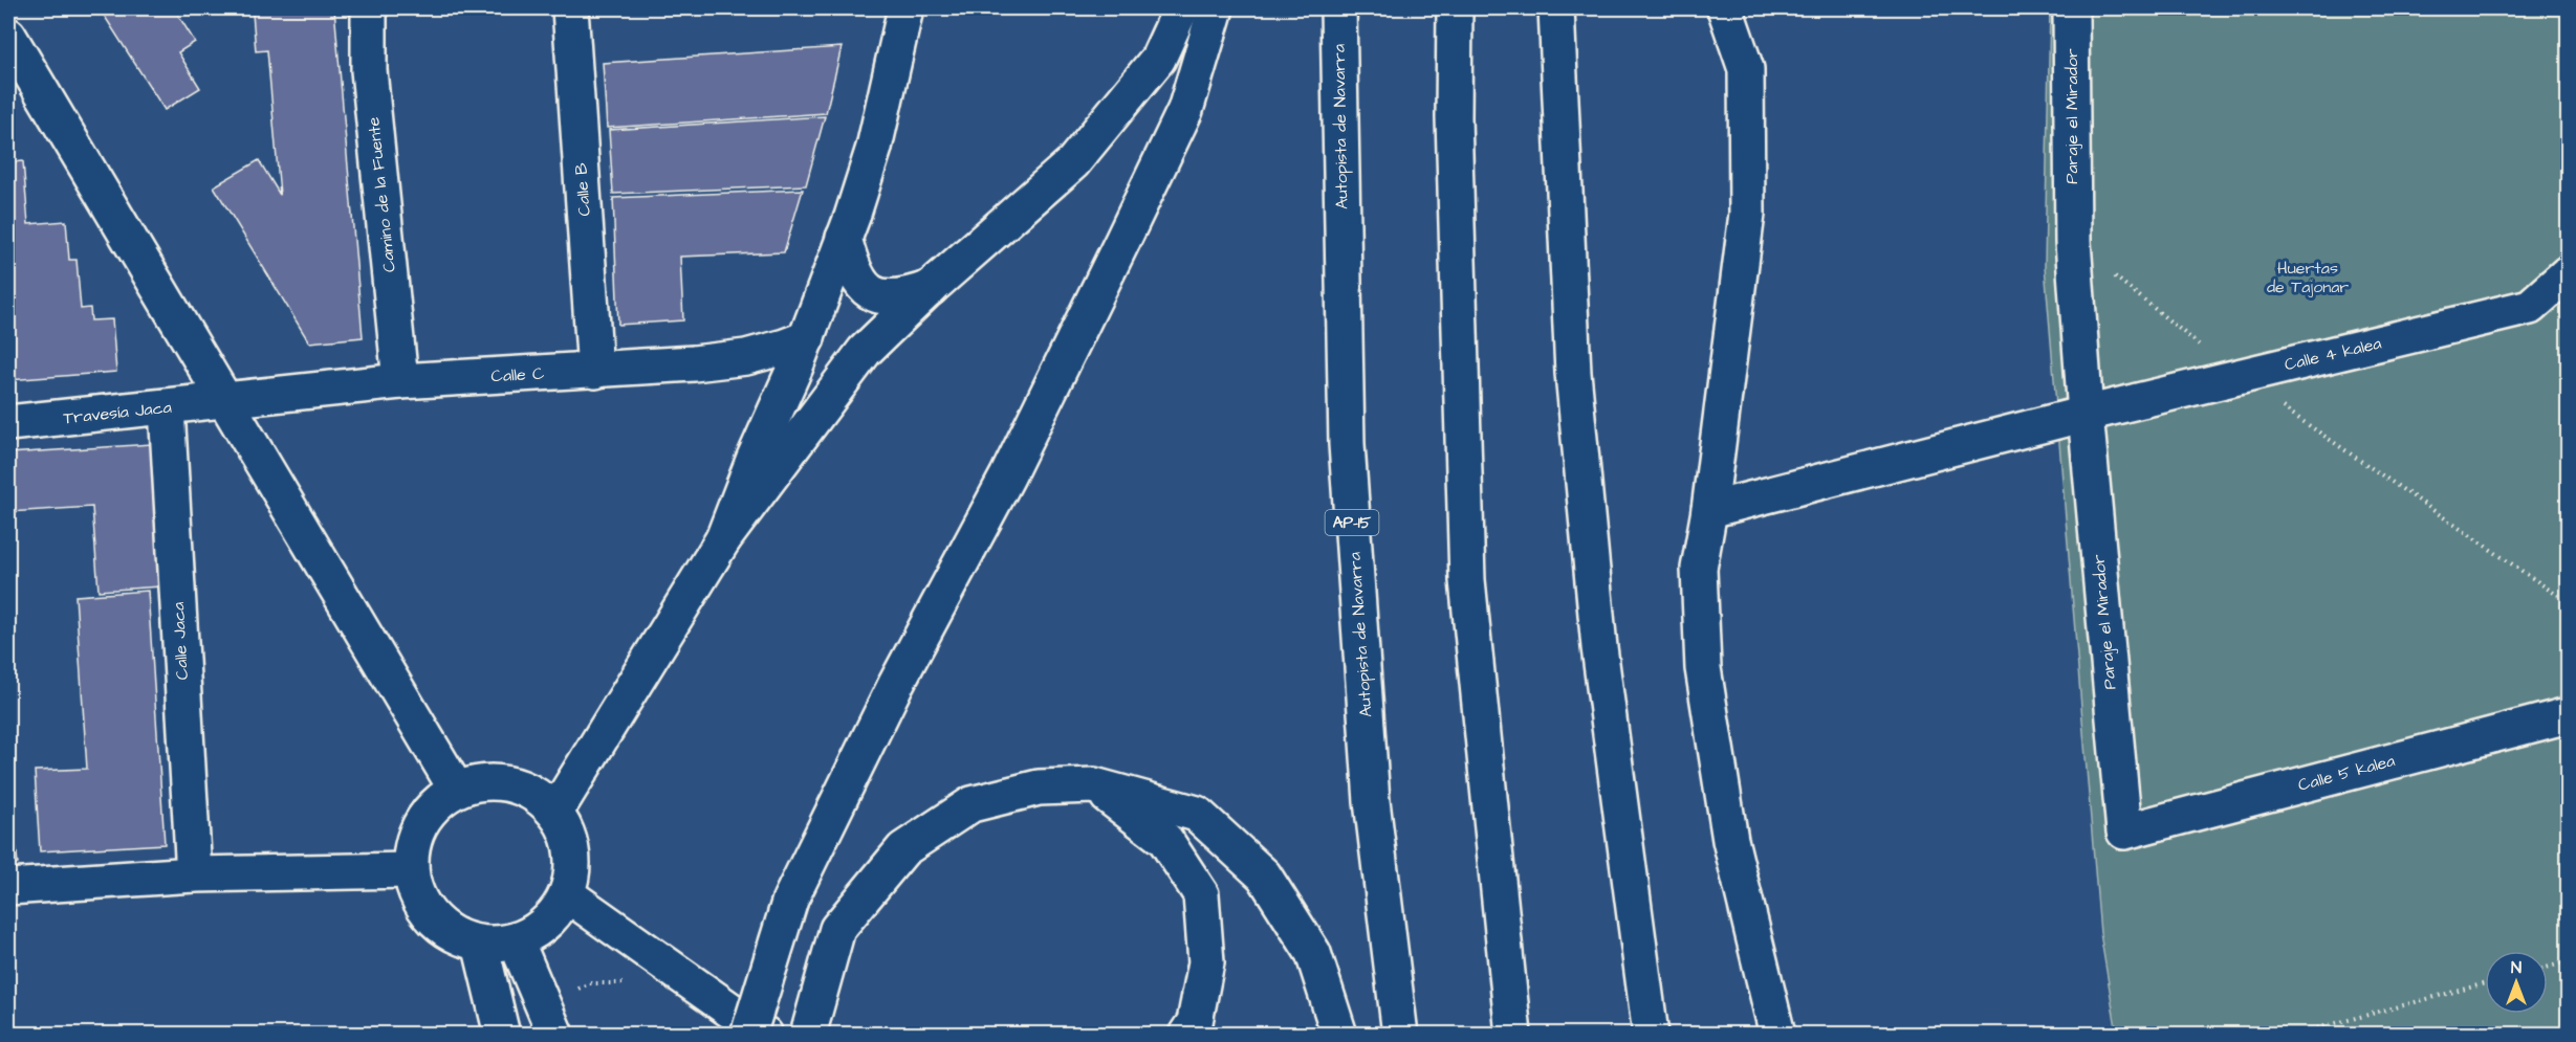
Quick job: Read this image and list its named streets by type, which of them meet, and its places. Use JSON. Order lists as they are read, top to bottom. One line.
{"streets":{"main road":["Paraje el Mirador","Autopista de Navarra","Calle B","Camino de la Fuente","Calle 4 kalea","Calle C","Travesía Jaca","AP-15","Calle Jaca","Calle 5 kalea"]},"crossings":[["Paraje el Mirador","Calle 4 kalea"],["Paraje el Mirador","Calle 5 kalea"],["Calle B","Calle C"],["Camino de la Fuente","Calle C"],["Calle C","Travesía Jaca"],["Travesía Jaca","Calle Jaca"]],"parks":["Huertas de Tajonar"],"north":"top"}
